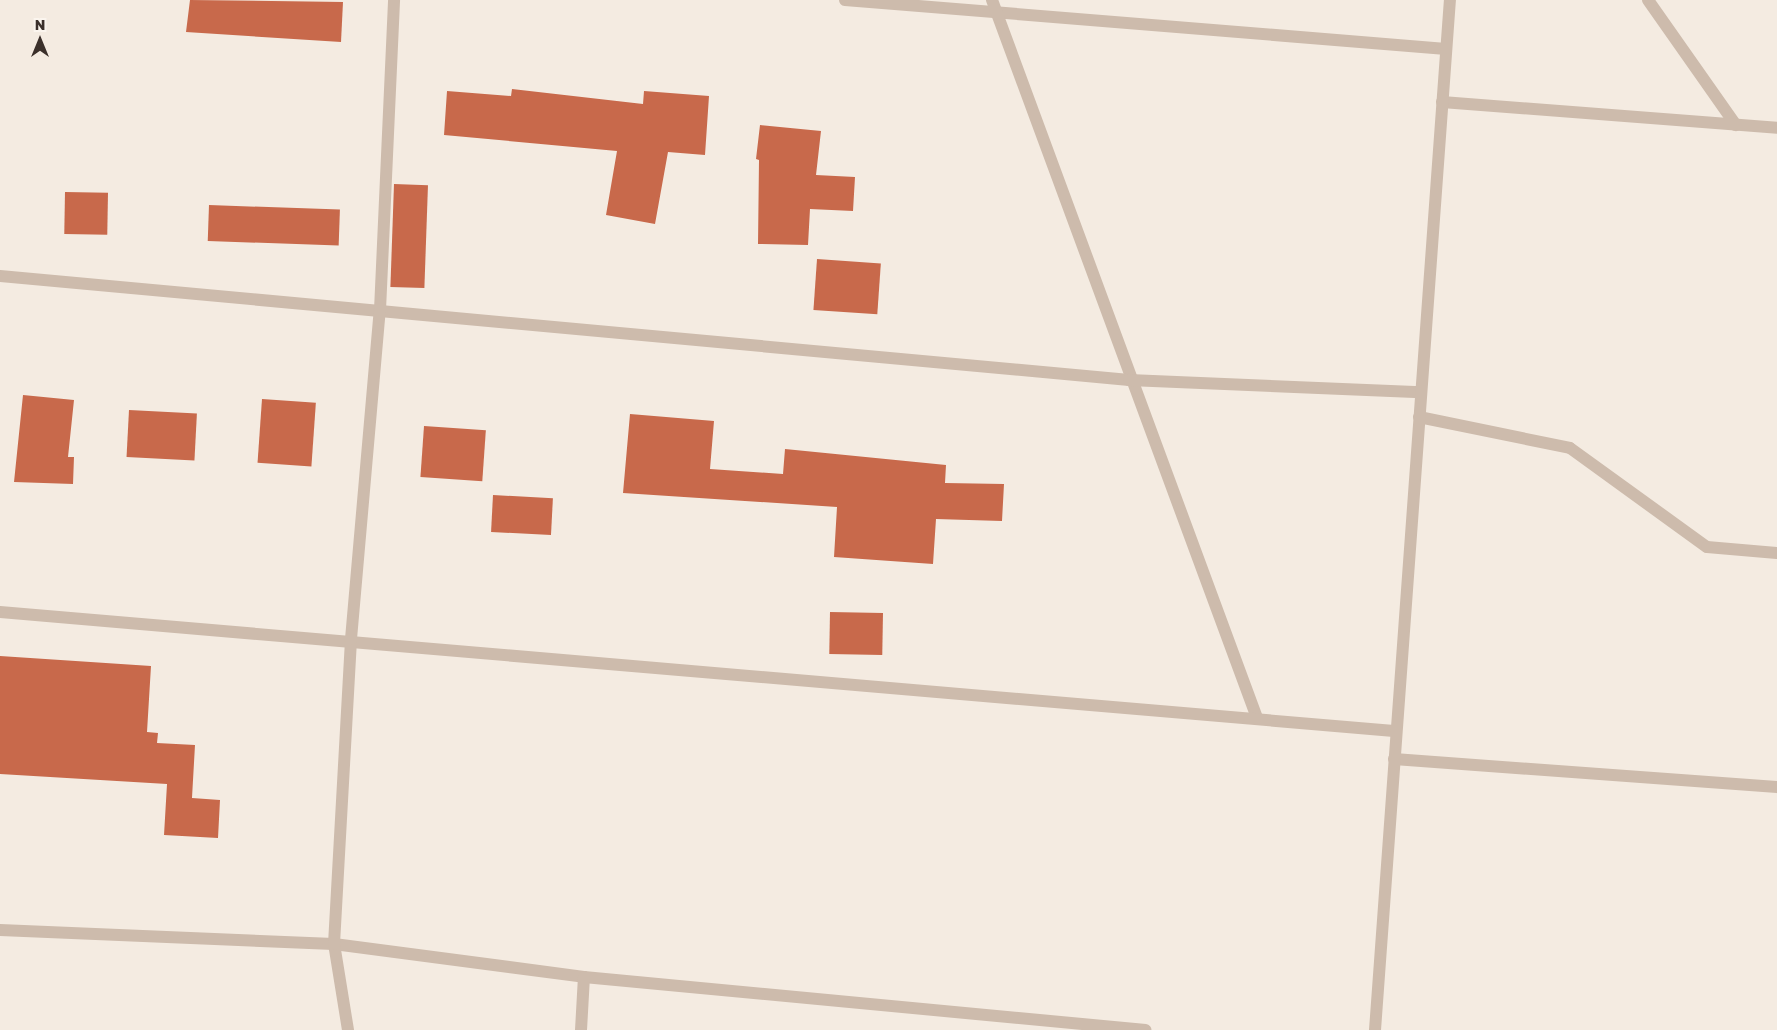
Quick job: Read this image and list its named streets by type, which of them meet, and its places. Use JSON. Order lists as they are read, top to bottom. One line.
{"north":"top"}
